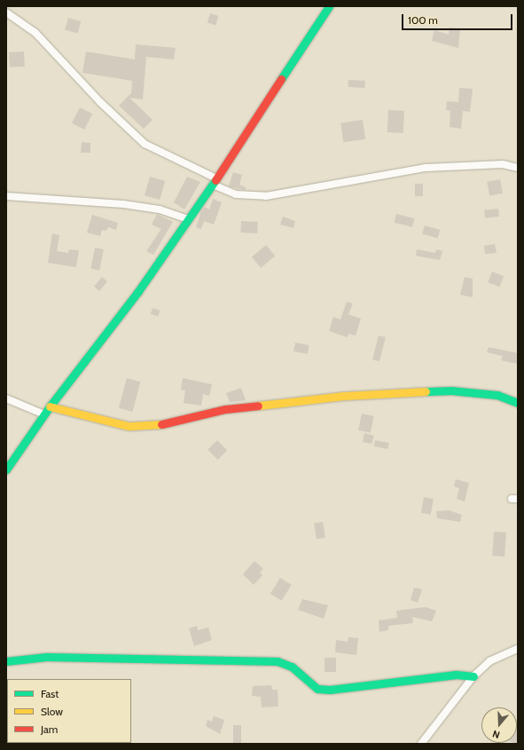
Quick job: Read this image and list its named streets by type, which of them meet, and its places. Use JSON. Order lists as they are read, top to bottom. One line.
{"legend":["Fast","Slow","Jam"],"scale_bar":"100 m","north":"bottom"}
